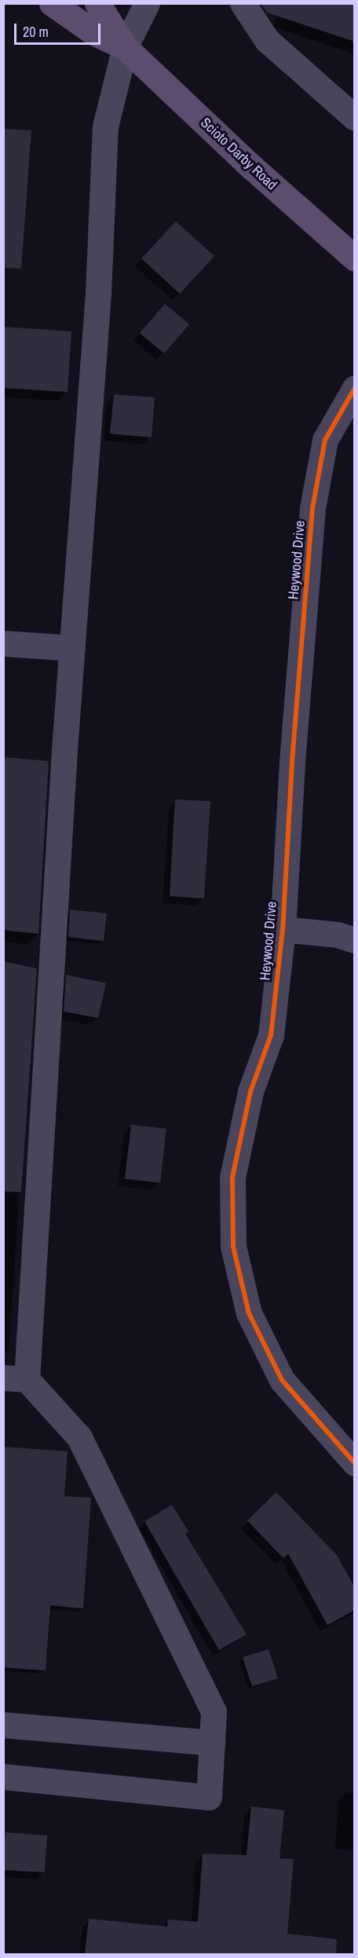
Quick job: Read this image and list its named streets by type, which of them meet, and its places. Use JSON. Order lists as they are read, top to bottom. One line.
{"streets":{"main road":["Scioto Darby Road"],"street":["Heywood Drive"]},"scale_bar":"20 m"}
